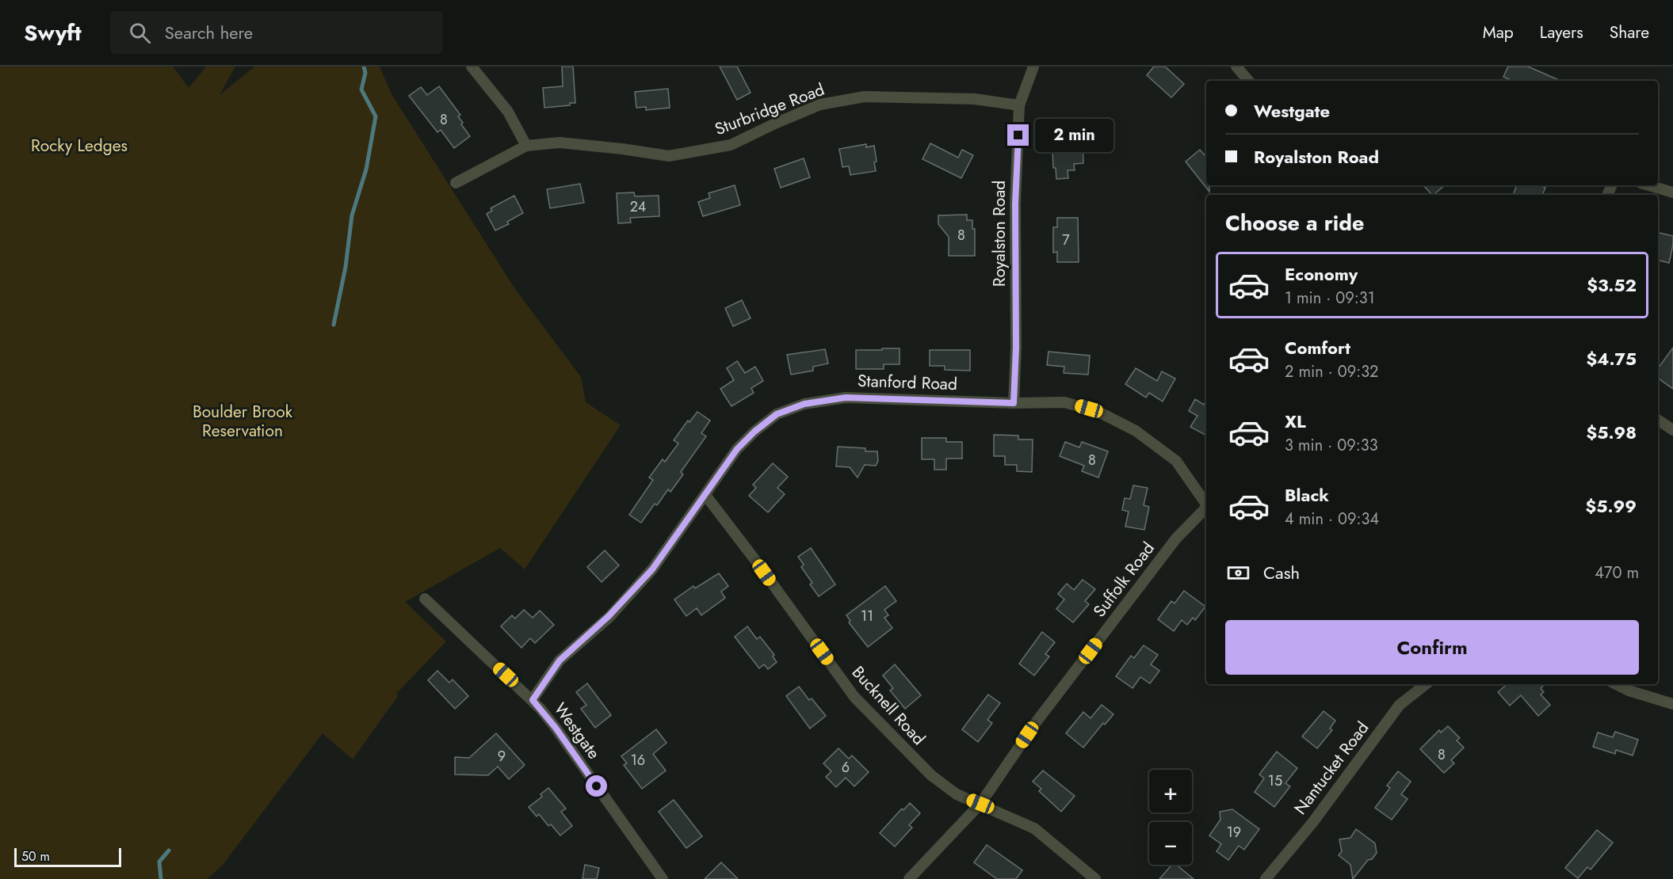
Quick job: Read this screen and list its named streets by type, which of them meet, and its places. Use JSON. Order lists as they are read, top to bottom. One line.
{"streets":{"street":["Sturbridge Road","Royalston Road","Stanford Road","Suffolk Road","Bucknell Road","Westgate","Nantucket Road"]},"crossings":[["Sturbridge Road","Royalston Road"],["Royalston Road","Stanford Road"],["Stanford Road","Bucknell Road"],["Stanford Road","Westgate"],["Suffolk Road","Bucknell Road"]],"parks":["Rocky Ledges","Boulder Brook Reservation"],"house_numbers":["8","24","8","7","8","11","8","9","16","6","15","19"],"scale_bar":"50 m","page":{"header":"Swyft","search":"Search here","nav":["Map","Layers","Share"],"banner":["Westgate","Royalston Road"],"bubble":"2 min","heading":"Choose a ride","list":[{"name":"Economy","note":"1 min · 09:31","value":"$3.52"},{"name":"Comfort","note":"2 min · 09:32","value":"$4.75"},{"name":"XL","note":"3 min · 09:33","value":"$5.98"},{"name":"Black","note":"4 min · 09:34","value":"$5.99"}],"pay":["Cash","470 m"],"buttons":"Confirm","map_buttons":["+","−"],"scale":"50 m"}}
